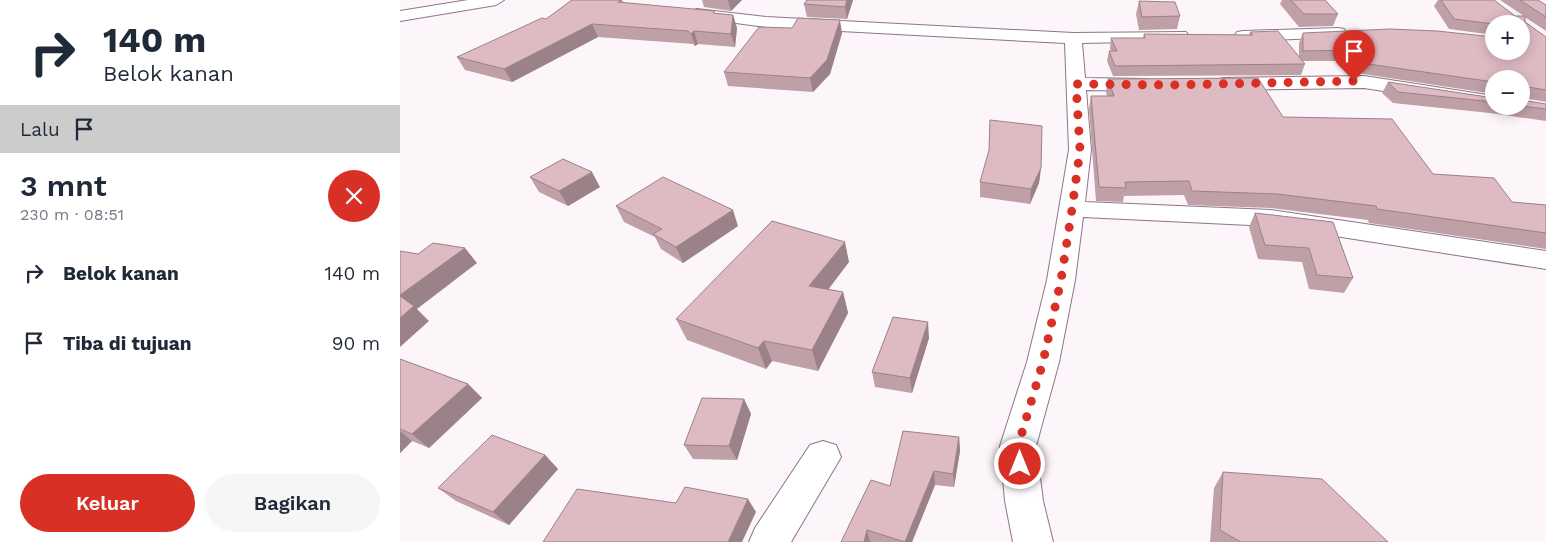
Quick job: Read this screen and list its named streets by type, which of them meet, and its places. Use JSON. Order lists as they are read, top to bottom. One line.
{"page":{"turn":["140 m","Belok kanan"],"map_buttons":["+","−"],"then":"Lalu","heading":["3 mnt","230 m · 08:51"],"list":[{"name":"Belok kanan","value":"140 m"},{"name":"Tiba di tujuan","value":"90 m"}],"buttons":["Keluar","Bagikan"]}}
